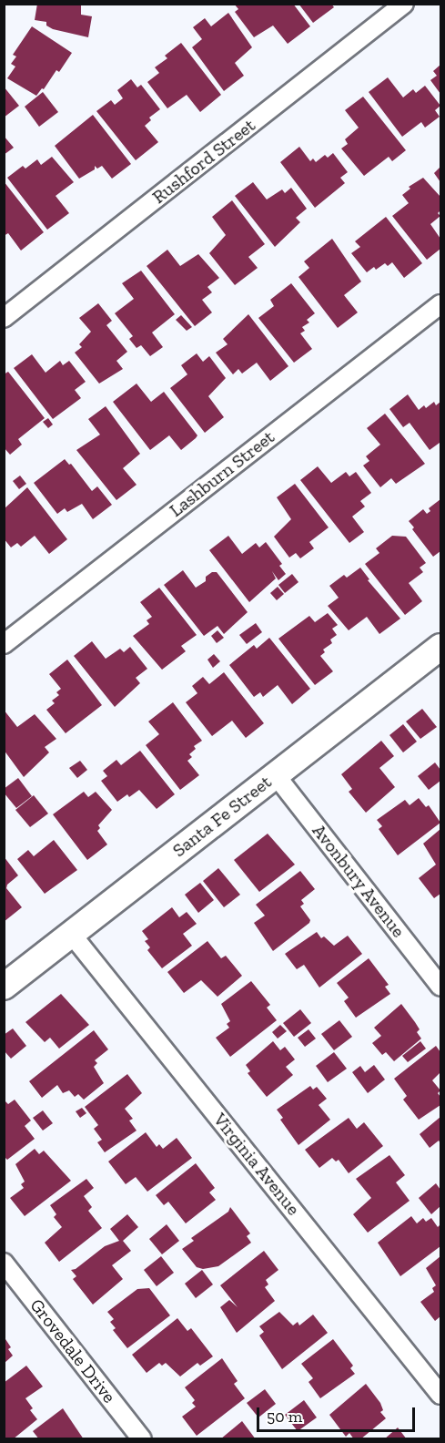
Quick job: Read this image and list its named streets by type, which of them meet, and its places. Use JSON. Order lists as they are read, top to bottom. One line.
{"streets":{"street":["Rushford Street","Lashburn Street","Santa Fe Street","Avonbury Avenue","Virginia Avenue","Grovedale Drive"]},"crossings":[["Santa Fe Street","Avonbury Avenue"],["Santa Fe Street","Virginia Avenue"]],"scale_bar":"50 m"}
